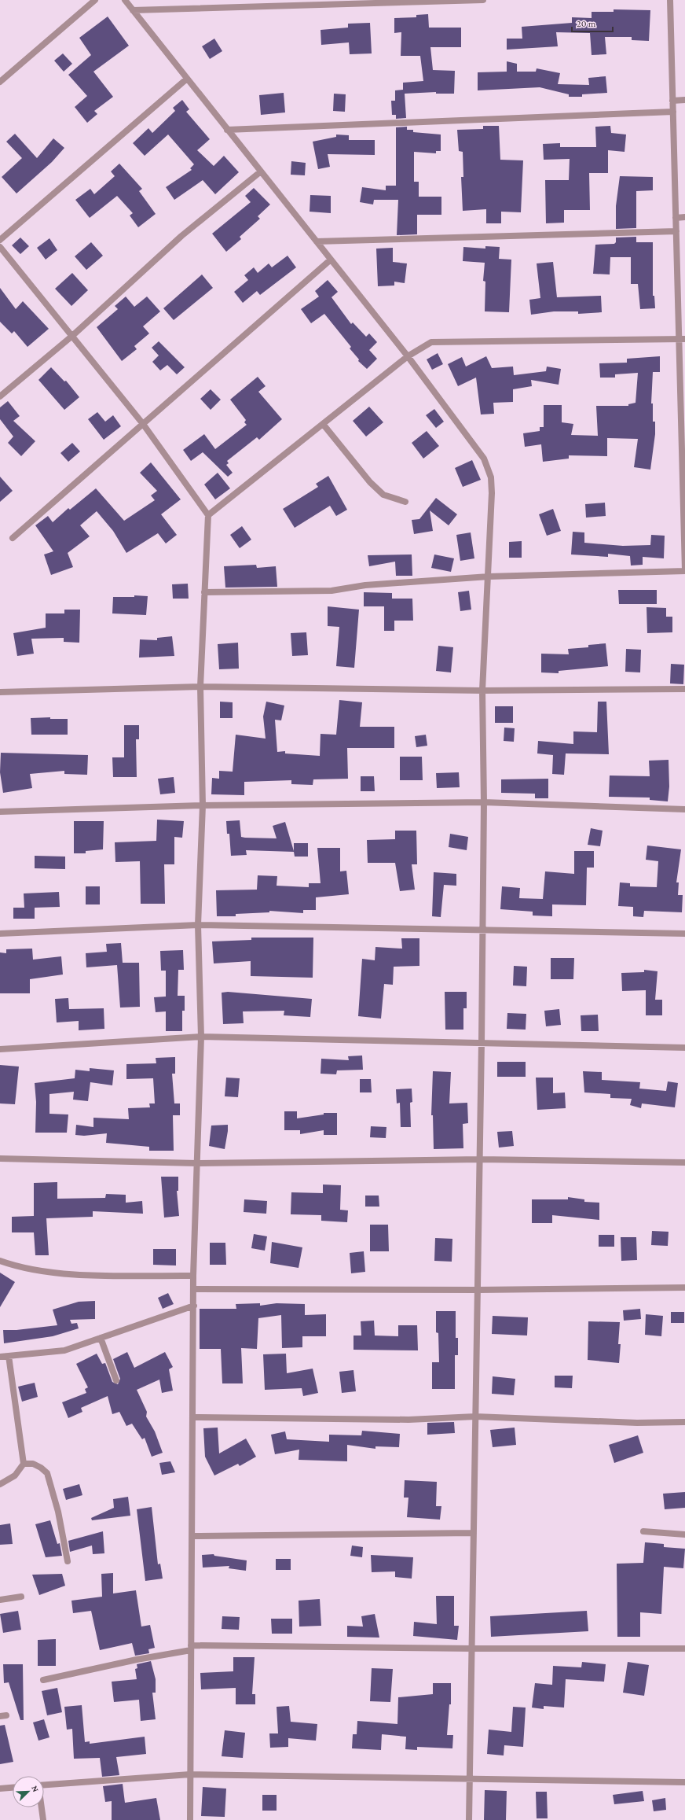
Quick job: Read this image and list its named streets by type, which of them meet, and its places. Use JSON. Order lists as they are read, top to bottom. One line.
{"scale_bar":"20 m","north":"top right"}
